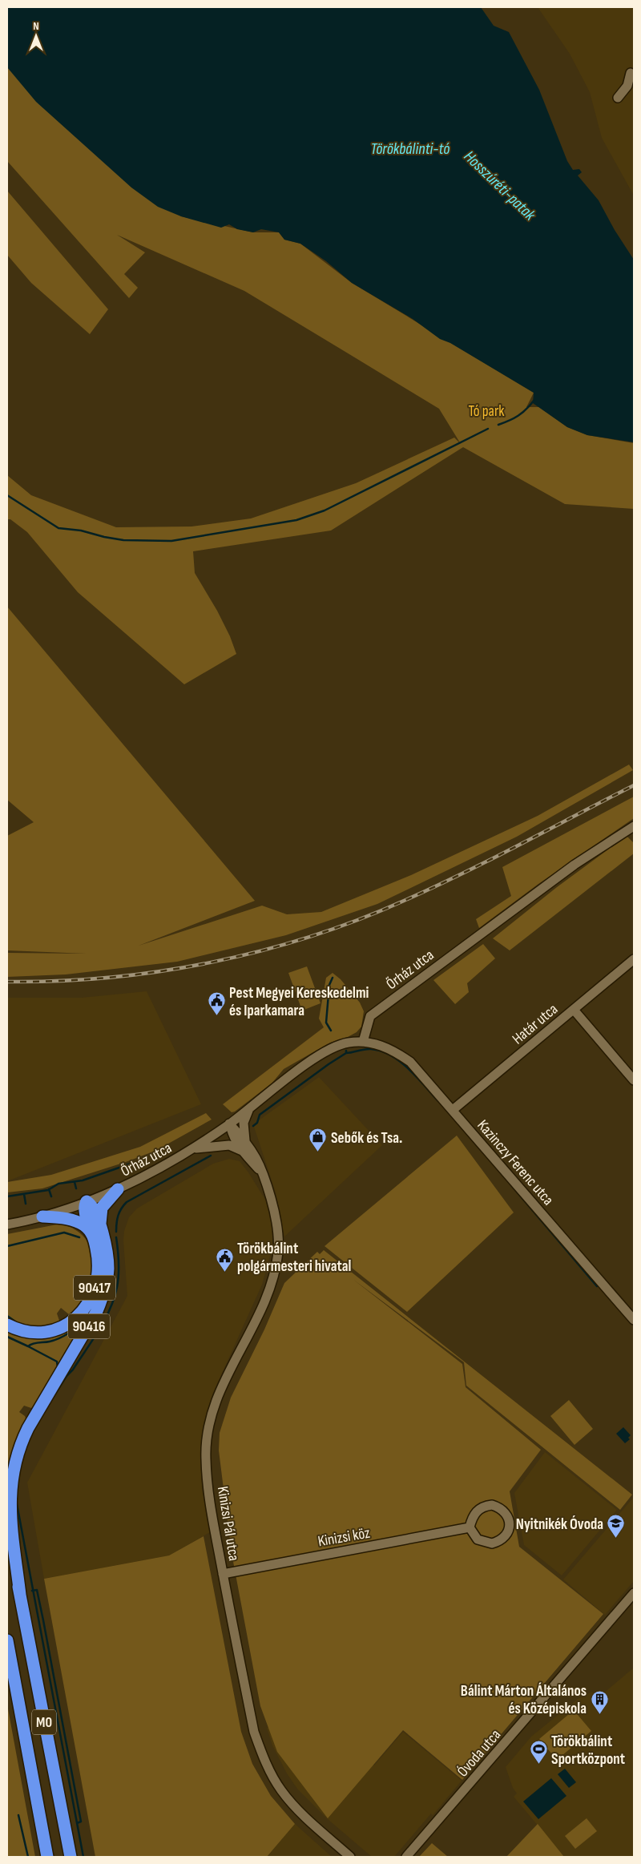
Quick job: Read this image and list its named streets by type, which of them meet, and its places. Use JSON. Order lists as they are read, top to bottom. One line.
{"streets":{"highway":["90417","90416","M0"],"street":["Őrház utca","Határ utca","Kazinczy Ferenc utca","Kinizsi Pál utca","Kinizsi köz","Óvoda utca"]},"crossings":[["Őrház utca","Kazinczy Ferenc utca"],["Őrház utca","90416"],["Őrház utca","Kinizsi Pál utca"],["Határ utca","Kazinczy Ferenc utca"],["90417","90416"],["90416","M0"],["Kinizsi Pál utca","Kinizsi köz"]],"water":["Törökbálinti-tó","Hosszúréti-patak"],"parks":["Tó park"],"places":{"public building":["Pest Megyei Kereskedelmi és Iparkamara","Törökbálint polgármesteri hivatal"],"shop":["Sebők és Tsa."],"school or university":["Nyitnikék Óvoda"],"building":["Bálint Márton Általános és Középiskola"],"sports":["Törökbálint Sportközpont"]},"north":"top"}
